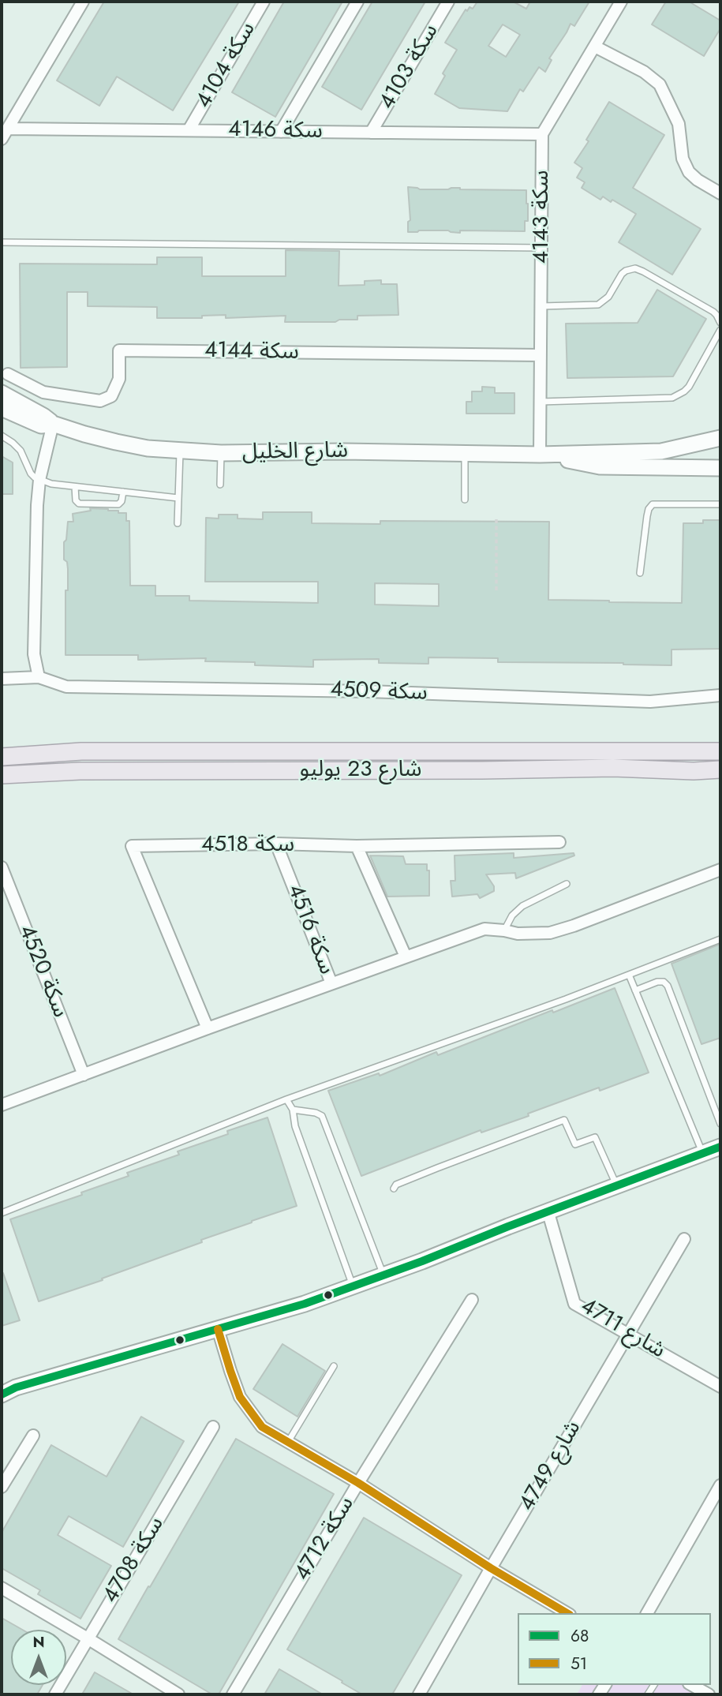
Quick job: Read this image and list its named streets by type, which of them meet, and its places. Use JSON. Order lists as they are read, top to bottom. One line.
{"streets":{"main road":["شارع 23 يوليو"],"street":["سكة 4104","سكة 4103","سكة 4146","سكة 4143","سكة 4144","شارع الخليل","سكة 4509","سكة 4518","سكة 4516","سكة 4520","4711 شارع","4749 شارع","سكة 4712","سكة 4708"]},"crossings":[["سكة 4104","سكة 4146"],["سكة 4103","سكة 4146"],["سكة 4146","سكة 4143"],["سكة 4143","سكة 4144"],["سكة 4143","شارع الخليل"],["سكة 4518","سكة 4516"],["4711 شارع","4749 شارع"]],"lines":["transit line 68","transit line 51"],"legend":["68","51"],"north":"top"}
